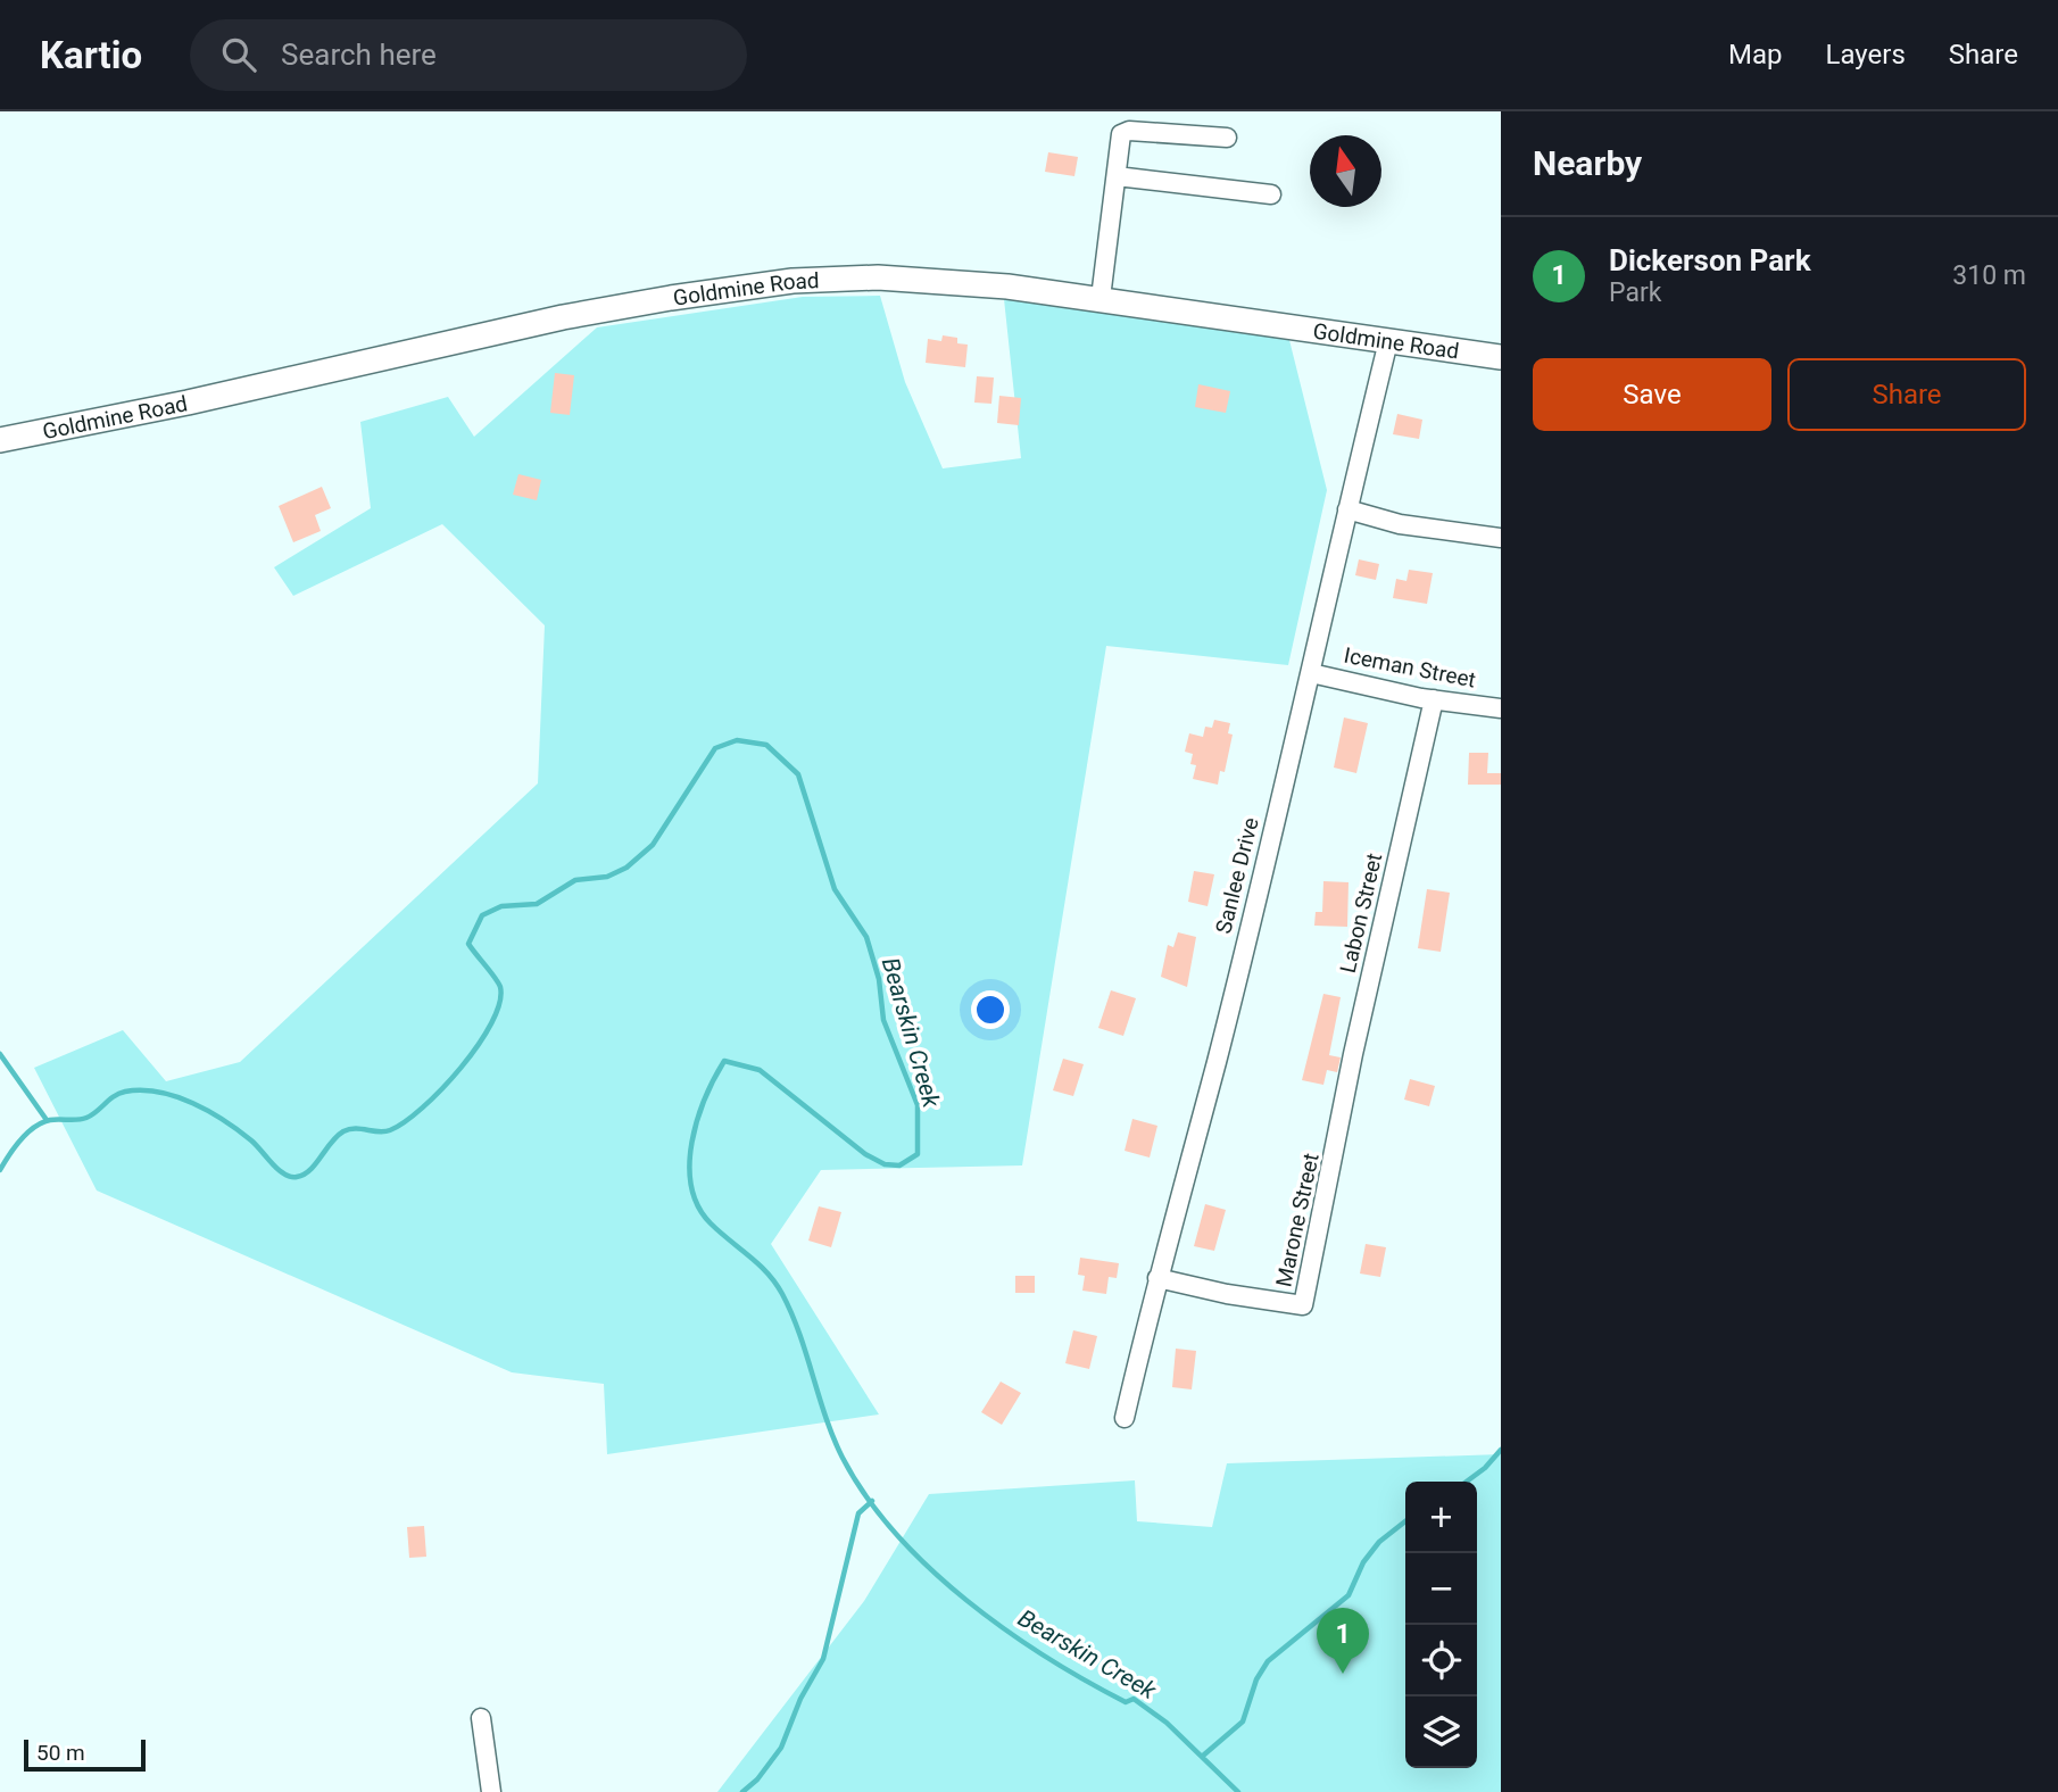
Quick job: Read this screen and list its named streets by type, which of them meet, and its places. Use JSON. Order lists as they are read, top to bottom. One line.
{"streets":{"main road":["Goldmine Road"],"street":["Iceman Street","Sanlee Drive","Labon Street","Marone Street"]},"crossings":[["Goldmine Road","Sanlee Drive"],["Iceman Street","Sanlee Drive"],["Iceman Street","Labon Street"],["Sanlee Drive","Marone Street"],["Labon Street","Marone Street"]],"water":["Bearskin Creek"],"scale_bar":"50 m","north":"top","page":{"header":"Kartio","search":"Search here","nav":["Map","Layers","Share"],"heading":"Nearby","list":[{"mark":"1","name":"Dickerson Park","note":"Park","value":"310 m"}],"buttons":["Save","Share"],"map_buttons":["+","−"],"pins":"1","scale":"50 m"}}
